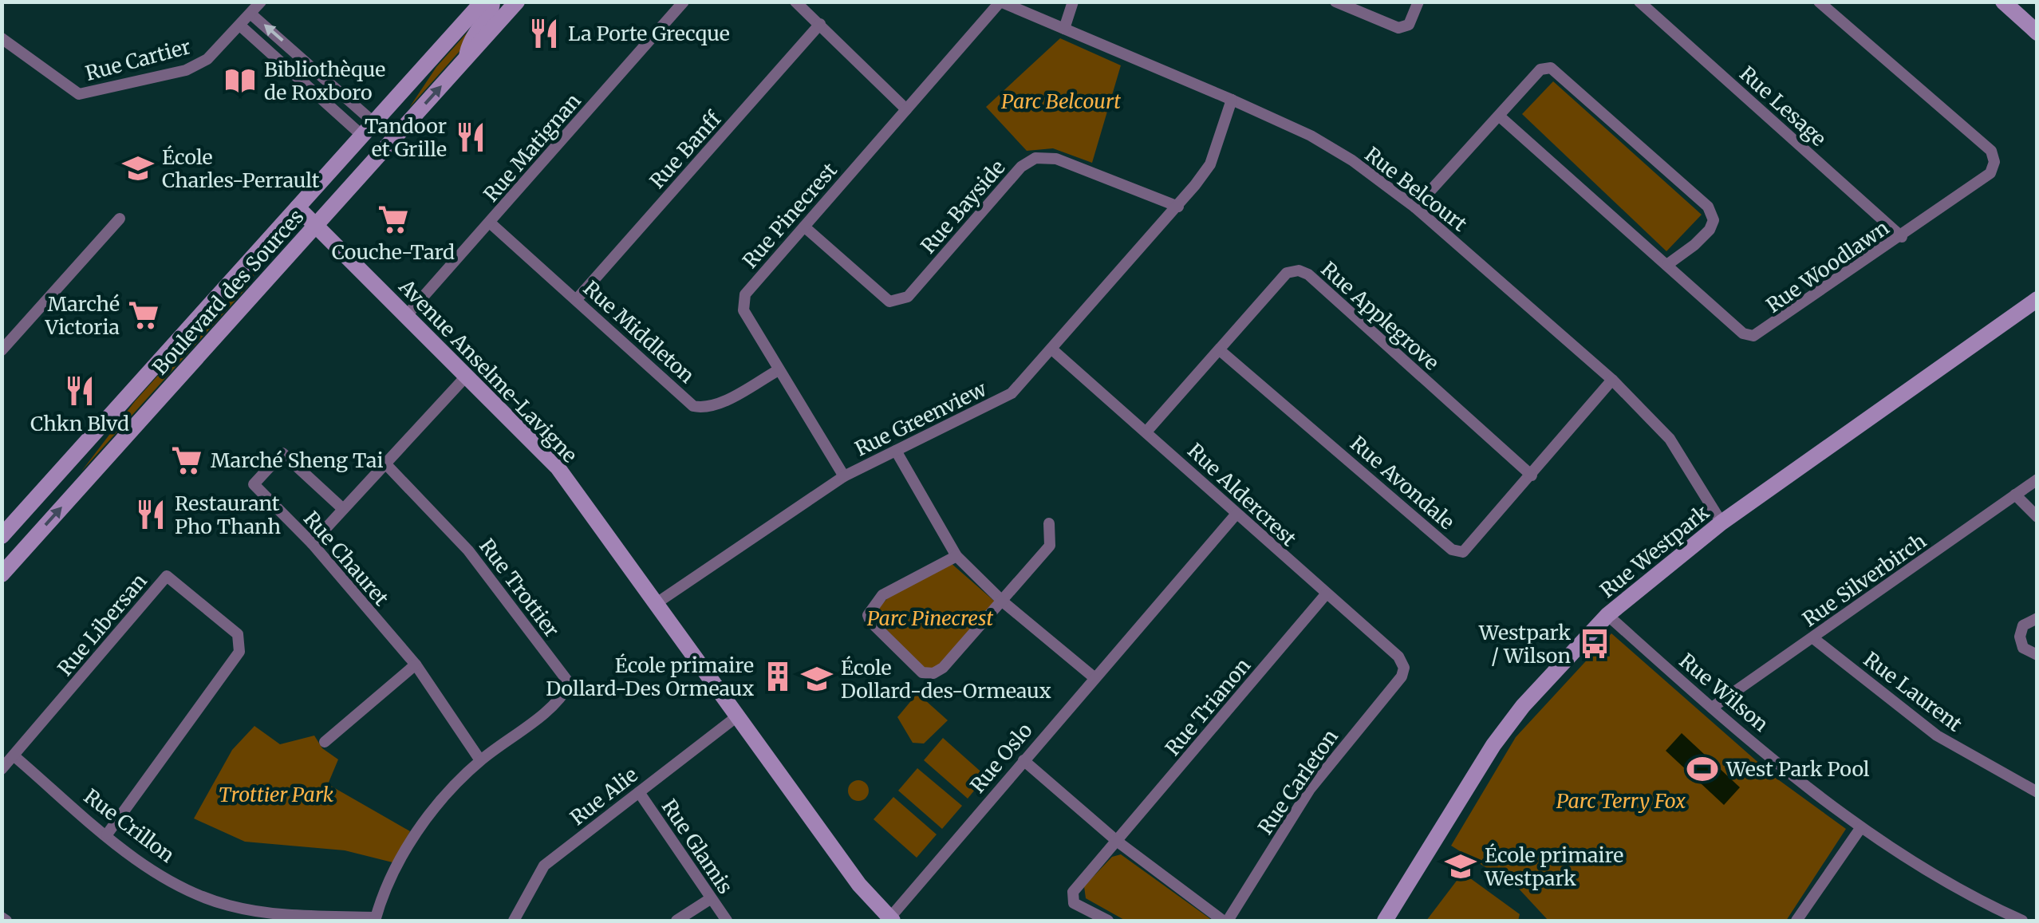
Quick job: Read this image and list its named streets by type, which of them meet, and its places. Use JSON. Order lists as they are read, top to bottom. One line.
{"streets":{"street":["Rue Cartier","Rue Lesage","Rue Matignan","Rue Banff","Rue Belcourt","Rue Bayside","Rue Pinecrest","Rue Woodlawn","Boulevard des Sources","Rue Applegrove","Rue Middleton","Avenue Anselme-Lavigne","Rue Greenview","Rue Avondale","Rue Aldercrest","Rue Westpark","Rue Chauret","Rue Silverbirch","Rue Trottier","Rue Libersan","Rue Laurent","Rue Wilson","Rue Trianon","Rue Oslo","Rue Carleton","Rue Alie","Rue Crillon","Rue Glamis"]},"crossings":[["Rue Lesage","Rue Woodlawn"],["Rue Matignan","Rue Middleton"],["Rue Matignan","Avenue Anselme-Lavigne"],["Rue Banff","Rue Middleton"],["Rue Belcourt","Rue Pinecrest"],["Rue Belcourt","Rue Greenview"],["Rue Belcourt","Rue Avondale"],["Rue Belcourt","Rue Westpark"],["Rue Bayside","Rue Pinecrest"],["Rue Bayside","Rue Greenview"],["Rue Pinecrest","Rue Middleton"],["Rue Pinecrest","Rue Greenview"],["Boulevard des Sources","Avenue Anselme-Lavigne"],["Rue Applegrove","Rue Avondale"],["Rue Applegrove","Rue Aldercrest"],["Avenue Anselme-Lavigne","Rue Greenview"],["Avenue Anselme-Lavigne","Rue Oslo"],["Avenue Anselme-Lavigne","Rue Alie"],["Rue Greenview","Rue Aldercrest"],["Rue Aldercrest","Rue Trianon"],["Rue Aldercrest","Rue Oslo"],["Rue Aldercrest","Rue Carleton"],["Rue Westpark","Rue Wilson"],["Rue Chauret","Rue Trottier"],["Rue Silverbirch","Rue Laurent"],["Rue Silverbirch","Rue Wilson"],["Rue Trottier","Rue Crillon"],["Rue Libersan","Rue Crillon"],["Rue Trianon","Rue Carleton"],["Rue Oslo","Rue Carleton"],["Rue Alie","Rue Glamis"]],"parks":["Parc Belcourt","Parc Pinecrest","Trottier Park","Parc Terry Fox"],"places":{"restaurant":["La Porte Grecque","Tandoor et Grille","Chkn Blvd","Restaurant Pho Thanh"],"library":["Bibliothèque de Roxboro"],"school or university":["École Charles-Perrault","École Dollard-des-Ormeaux","École primaire Westpark"],"supermarket":["Couche-Tard","Marché Victoria","Marché Sheng Tai"],"bus stop":["Westpark / Wilson"],"building":["École primaire Dollard-Des Ormeaux"],"sports":["West Park Pool"]}}
